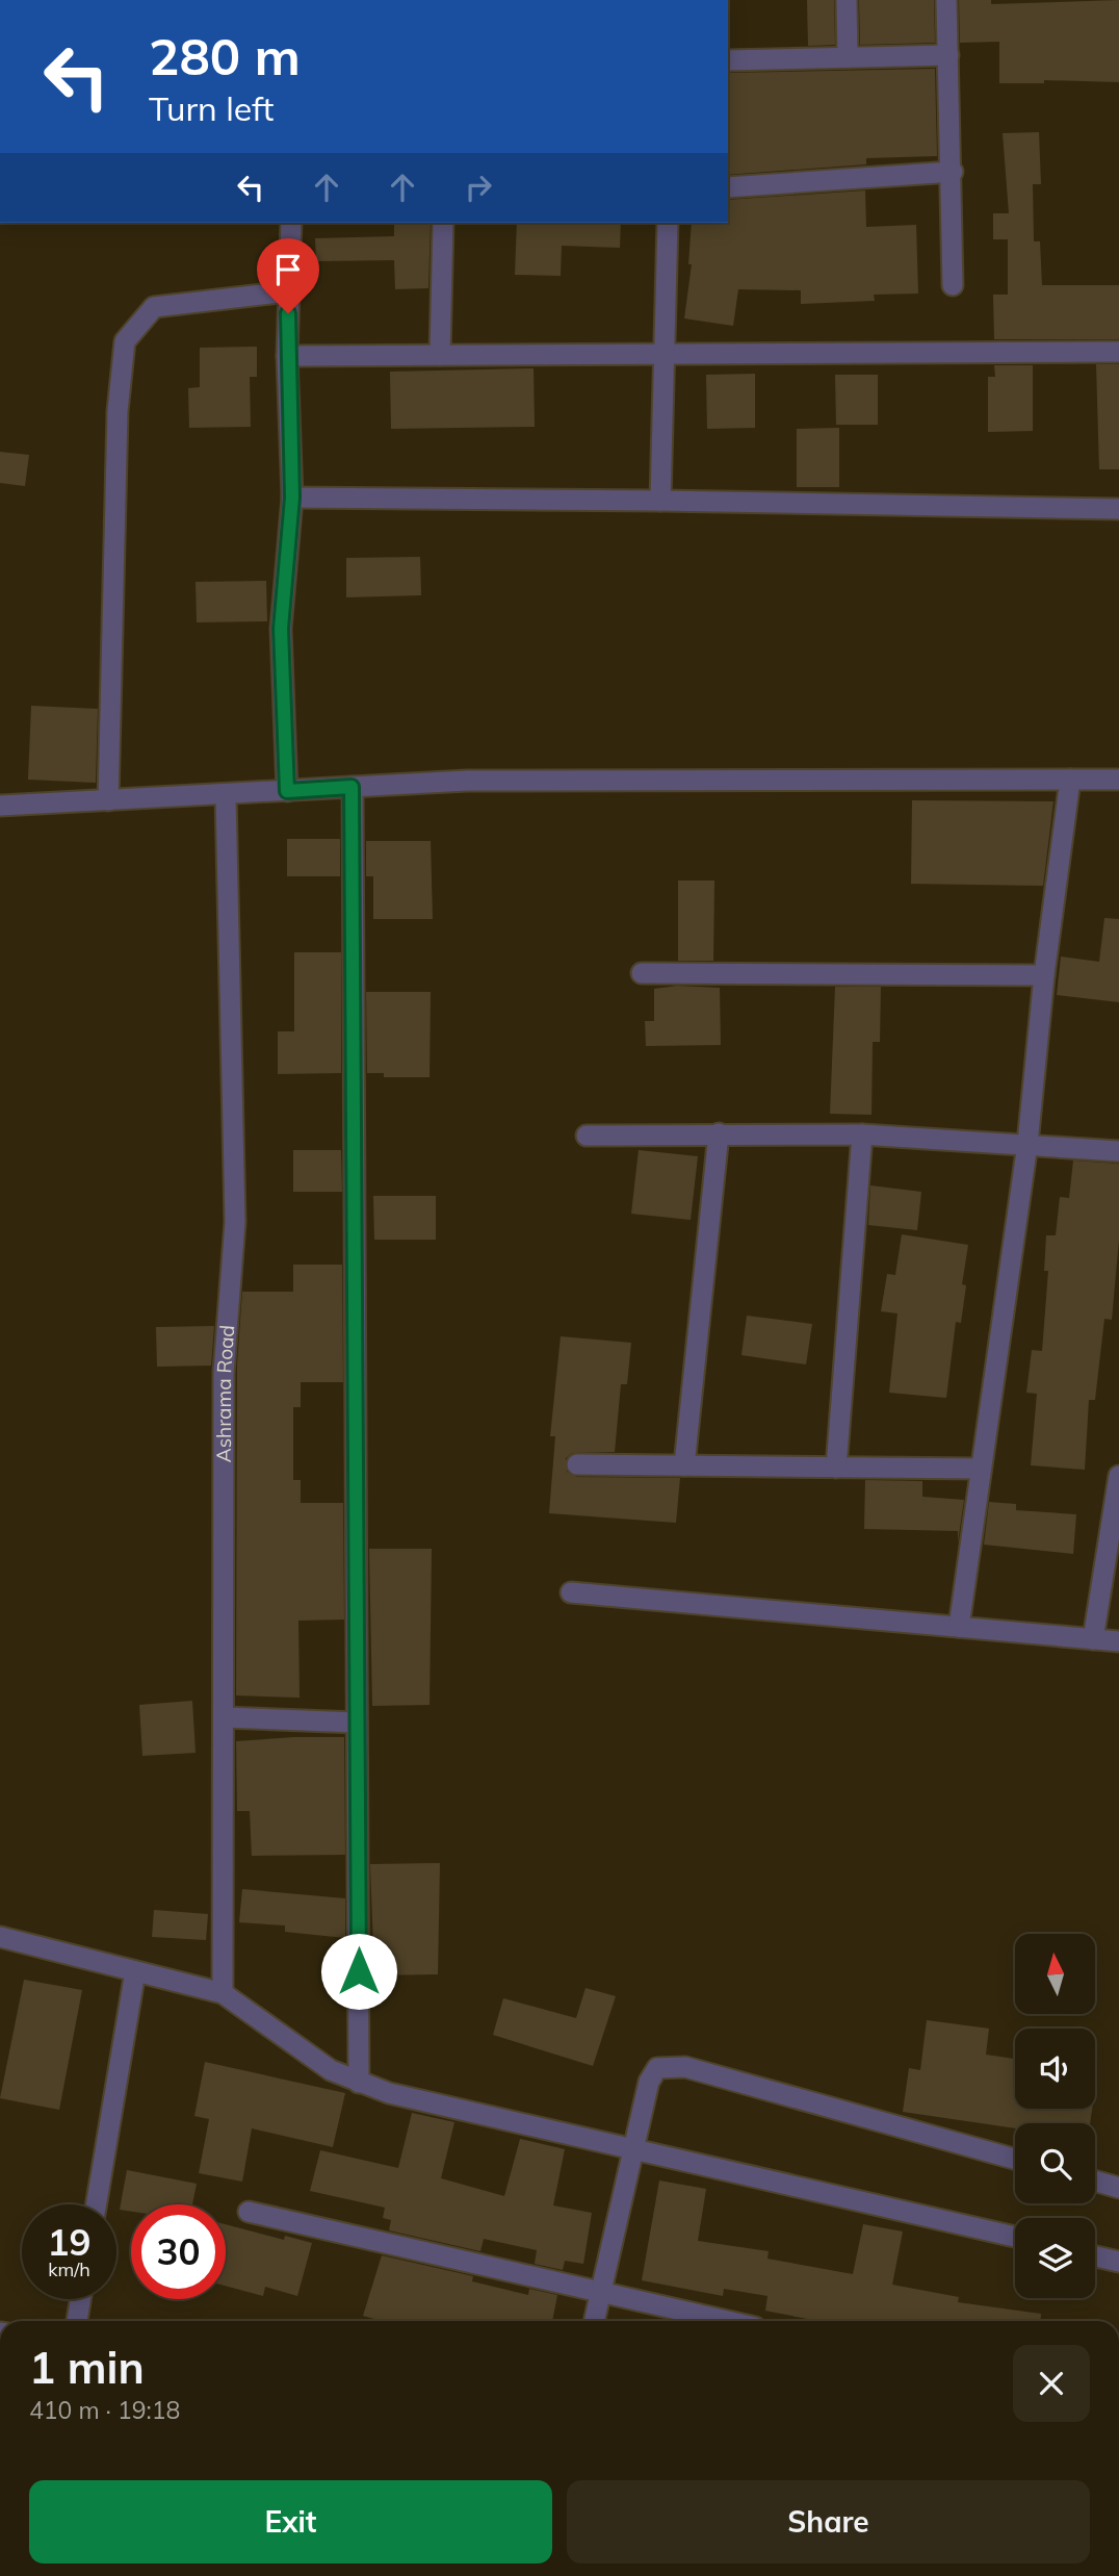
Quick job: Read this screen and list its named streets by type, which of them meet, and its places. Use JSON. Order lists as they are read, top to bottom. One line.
{"streets":{"street":["Ashrama Road"]},"north":"top","page":{"turn":["280 m","Turn left"],"speed":"19 km/h","limit":"30","heading":["1 min","410 m · 19:18"],"buttons":["Exit","Share"]}}
